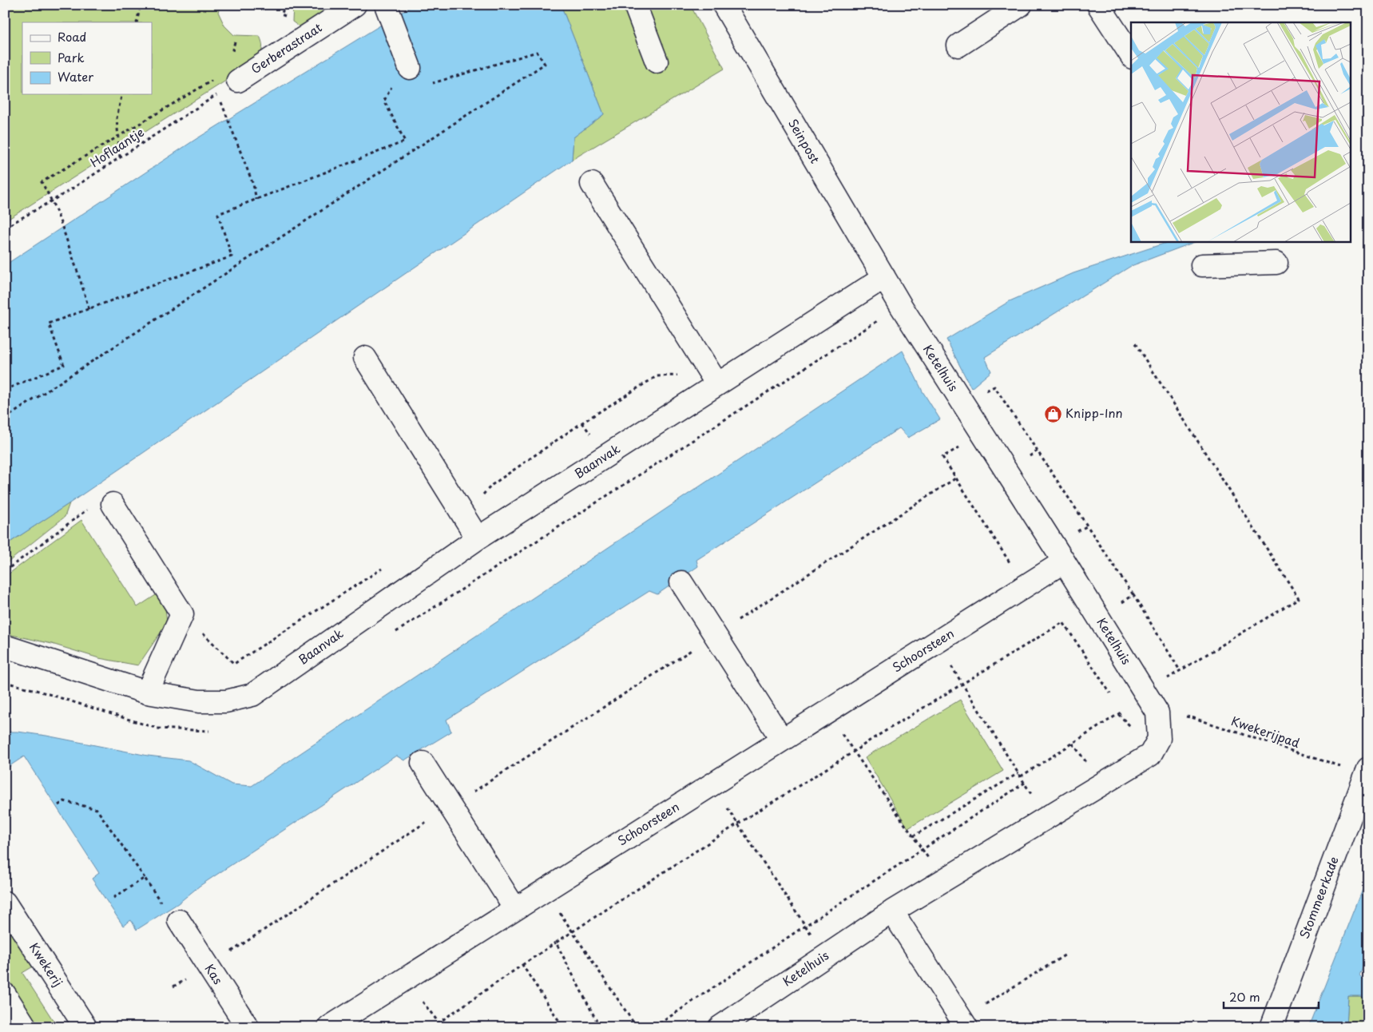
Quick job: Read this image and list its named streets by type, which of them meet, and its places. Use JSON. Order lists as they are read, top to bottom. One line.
{"streets":{"street":["Gerberastraat","Seinpost","Ketelhuis","Baanvak","Schoorsteen","Stommeerkade","Kwekerij","Kas"],"path":["Hoflaantje","Kwekerijpad"]},"crossings":[["Gerberastraat","Hoflaantje"],["Seinpost","Ketelhuis"],["Seinpost","Baanvak"],["Ketelhuis","Baanvak"],["Ketelhuis","Schoorsteen"],["Ketelhuis","Kwekerijpad"],["Kwekerijpad","Stommeerkade"]],"places":{"shop":["Knipp-Inn"]},"legend":["Road","Park","Water"],"scale_bar":"20 m"}
